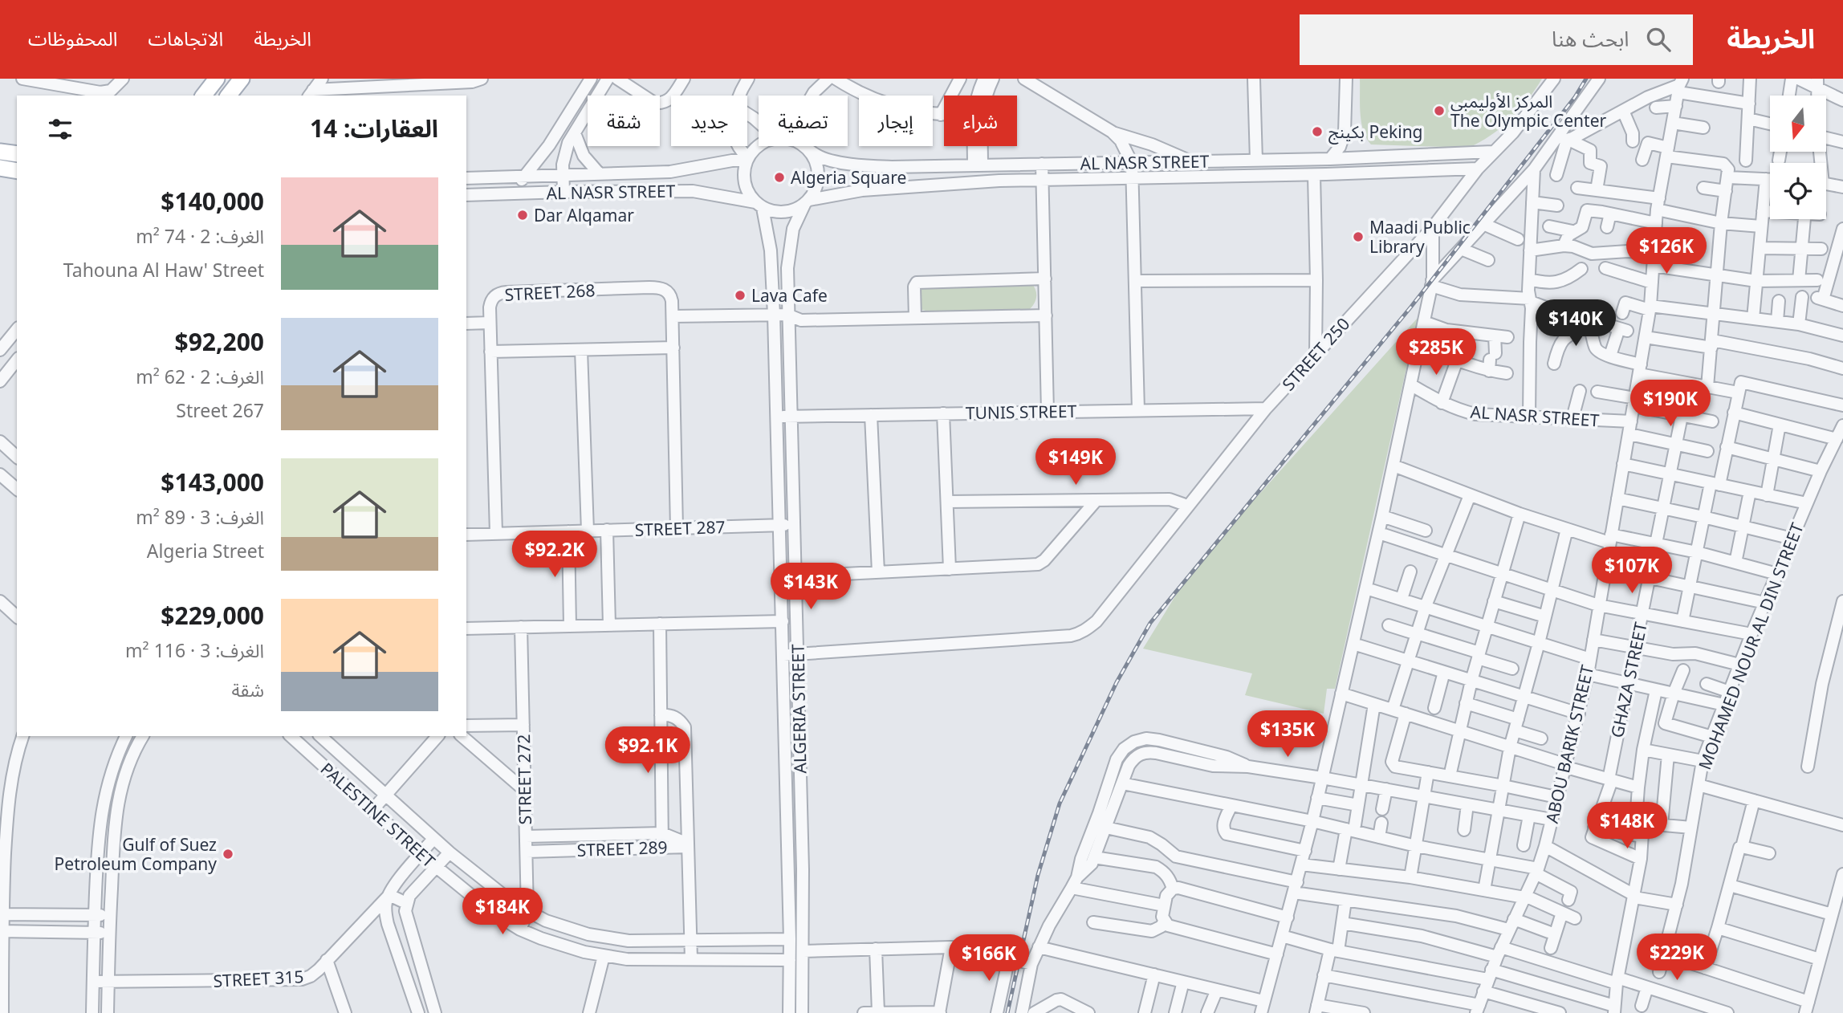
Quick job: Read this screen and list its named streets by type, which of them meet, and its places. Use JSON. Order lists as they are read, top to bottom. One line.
{"streets":{"street":["AL NASR STREET","STREET 268","STREET 250","TUNIS STREET","STREET 287","MOHAMED NOUR AL DIN STREET","GHAZA STREET","ALGERIA STREET","ABOU BARIK STREET","STREET 272","PALESTINE STREET","STREET 289","STREET 315"]},"crossings":[["AL NASR STREET","STREET 250"],["AL NASR STREET","ALGERIA STREET"],["AL NASR STREET","ABOU BARIK STREET"],["STREET 268","STREET 287"],["STREET 250","TUNIS STREET"],["STREET 250","ALGERIA STREET"],["TUNIS STREET","ALGERIA STREET"],["STREET 287","ALGERIA STREET"],["ALGERIA STREET","PALESTINE STREET"],["STREET 272","PALESTINE STREET"],["STREET 272","STREET 289"],["PALESTINE STREET","STREET 315"]],"places":["المركز الأوليمبى The Olympic Center","بكينج Peking","Algeria Square","Dar Alqamar","Maadi Public Library","Lava Cafe","Gulf of Suez Petroleum Company"],"north":"bottom","page":{"header":"الخريطة","search":"ابحث هنا","nav":["الخريطة","الاتجاهات","المحفوظات"],"chip":["شراء","إيجار","تصفية","جديد","شقة"],"heading":"العقارات: 14","list":[{"name":"$140,000","note":"الغرف: 2 · 74 m² · Tahouna Al Haw' Street"},{"name":"$92,200","note":"الغرف: 2 · 62 m² · Street 267"},{"name":"$143,000","note":"الغرف: 3 · 89 m² · Algeria Street"},{"name":"$229,000","note":"الغرف: 3 · 116 m² · شقة"}],"price":["$126K","$140K","$285K","$190K","$149K","$92.2K","$107K","$143K","$135K","$92.1K","$148K","$184K","$229K","$166K"]}}
